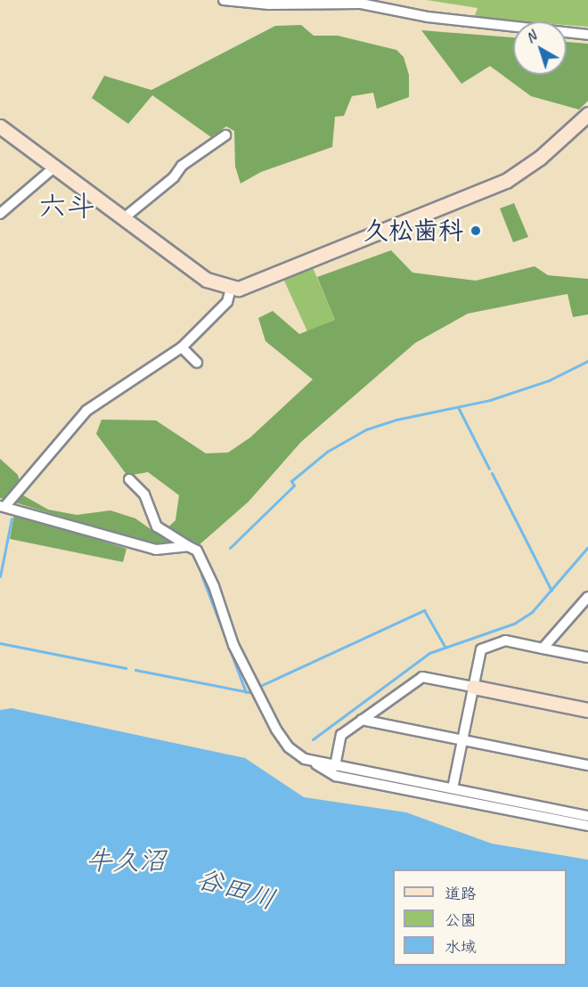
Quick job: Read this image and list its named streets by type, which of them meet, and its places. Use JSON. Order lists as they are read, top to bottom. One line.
{"districts":["六斗"],"water":["牛久沼","谷田川"],"places":["久松歯科"],"legend":["道路","公園","水域"],"north":"top left"}
